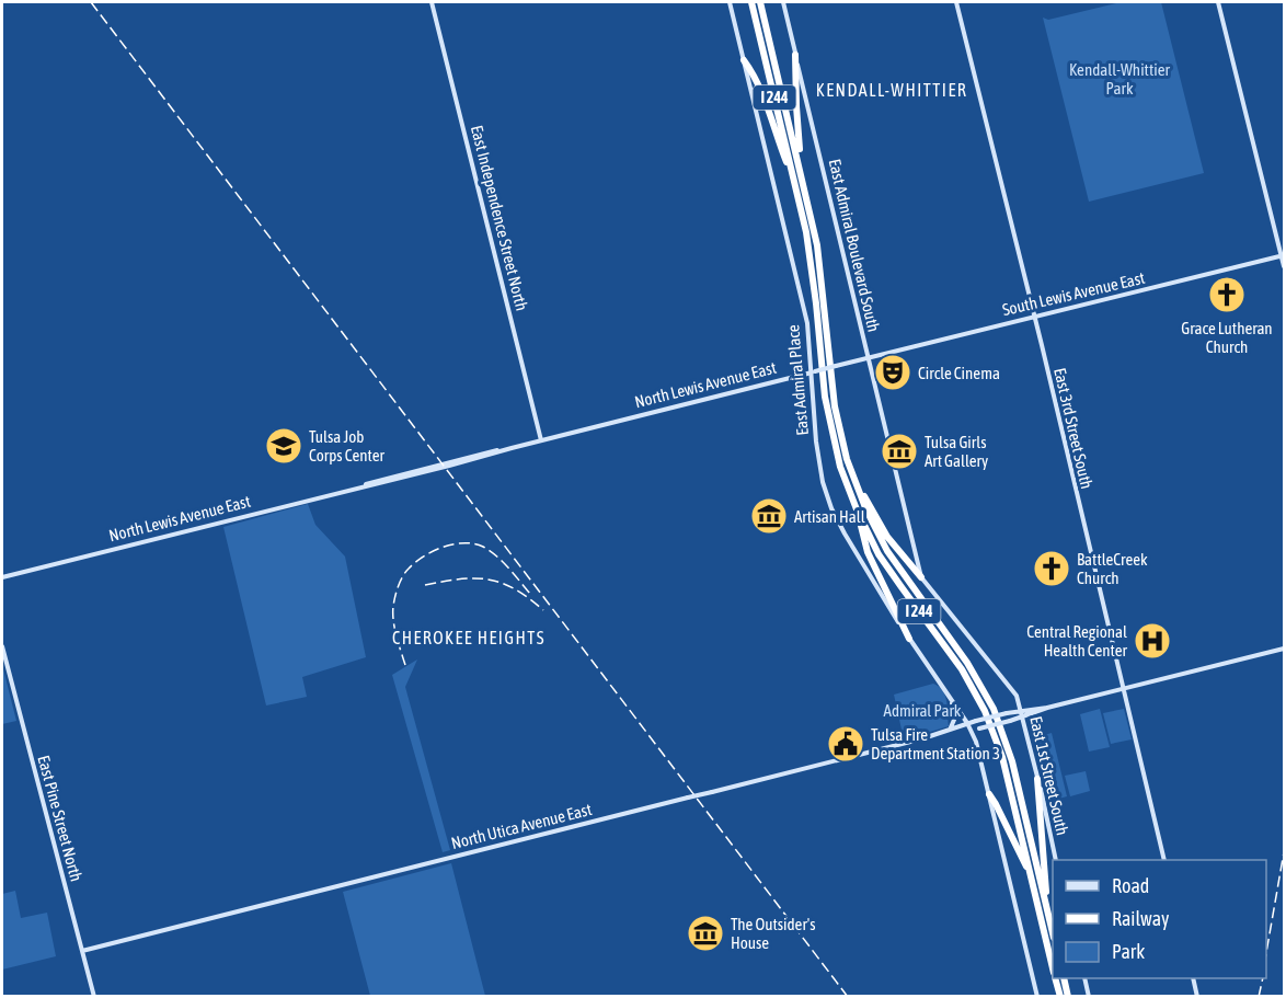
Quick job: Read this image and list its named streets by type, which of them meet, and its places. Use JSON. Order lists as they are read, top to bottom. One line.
{"streets":{"highway":["I 244"],"main road":["East Independence Street North","East Admiral Boulevard South","South Lewis Avenue East","East Admiral Place","North Lewis Avenue East","East 3rd Street South","East 1st Street South","East Pine Street North","North Utica Avenue East"]},"crossings":[["East Independence Street North","North Lewis Avenue East"],["East Admiral Boulevard South","South Lewis Avenue East"],["East Admiral Boulevard South","North Lewis Avenue East"],["East Admiral Boulevard South","East 1st Street South"],["South Lewis Avenue East","North Lewis Avenue East"],["South Lewis Avenue East","East 3rd Street South"],["East Admiral Place","North Lewis Avenue East"],["East Admiral Place","North Utica Avenue East"],["East 1st Street South","North Utica Avenue East"],["East Pine Street North","North Utica Avenue East"]],"districts":["KENDALL-WHITTIER","CHEROKEE HEIGHTS"],"parks":["Kendall-Whittier Park","Admiral Park"],"places":{"church":["Grace Lutheran Church","BattleCreek Church"],"theatre":["Circle Cinema"],"school or university":["Tulsa Job Corps Center"],"museum":["Tulsa Girls Art Gallery","Artisan Hall","The Outsider's House"],"hospital":["Central Regional Health Center"],"public building":["Tulsa Fire Department Station 3"]},"legend":["Road","Railway","Park"]}
